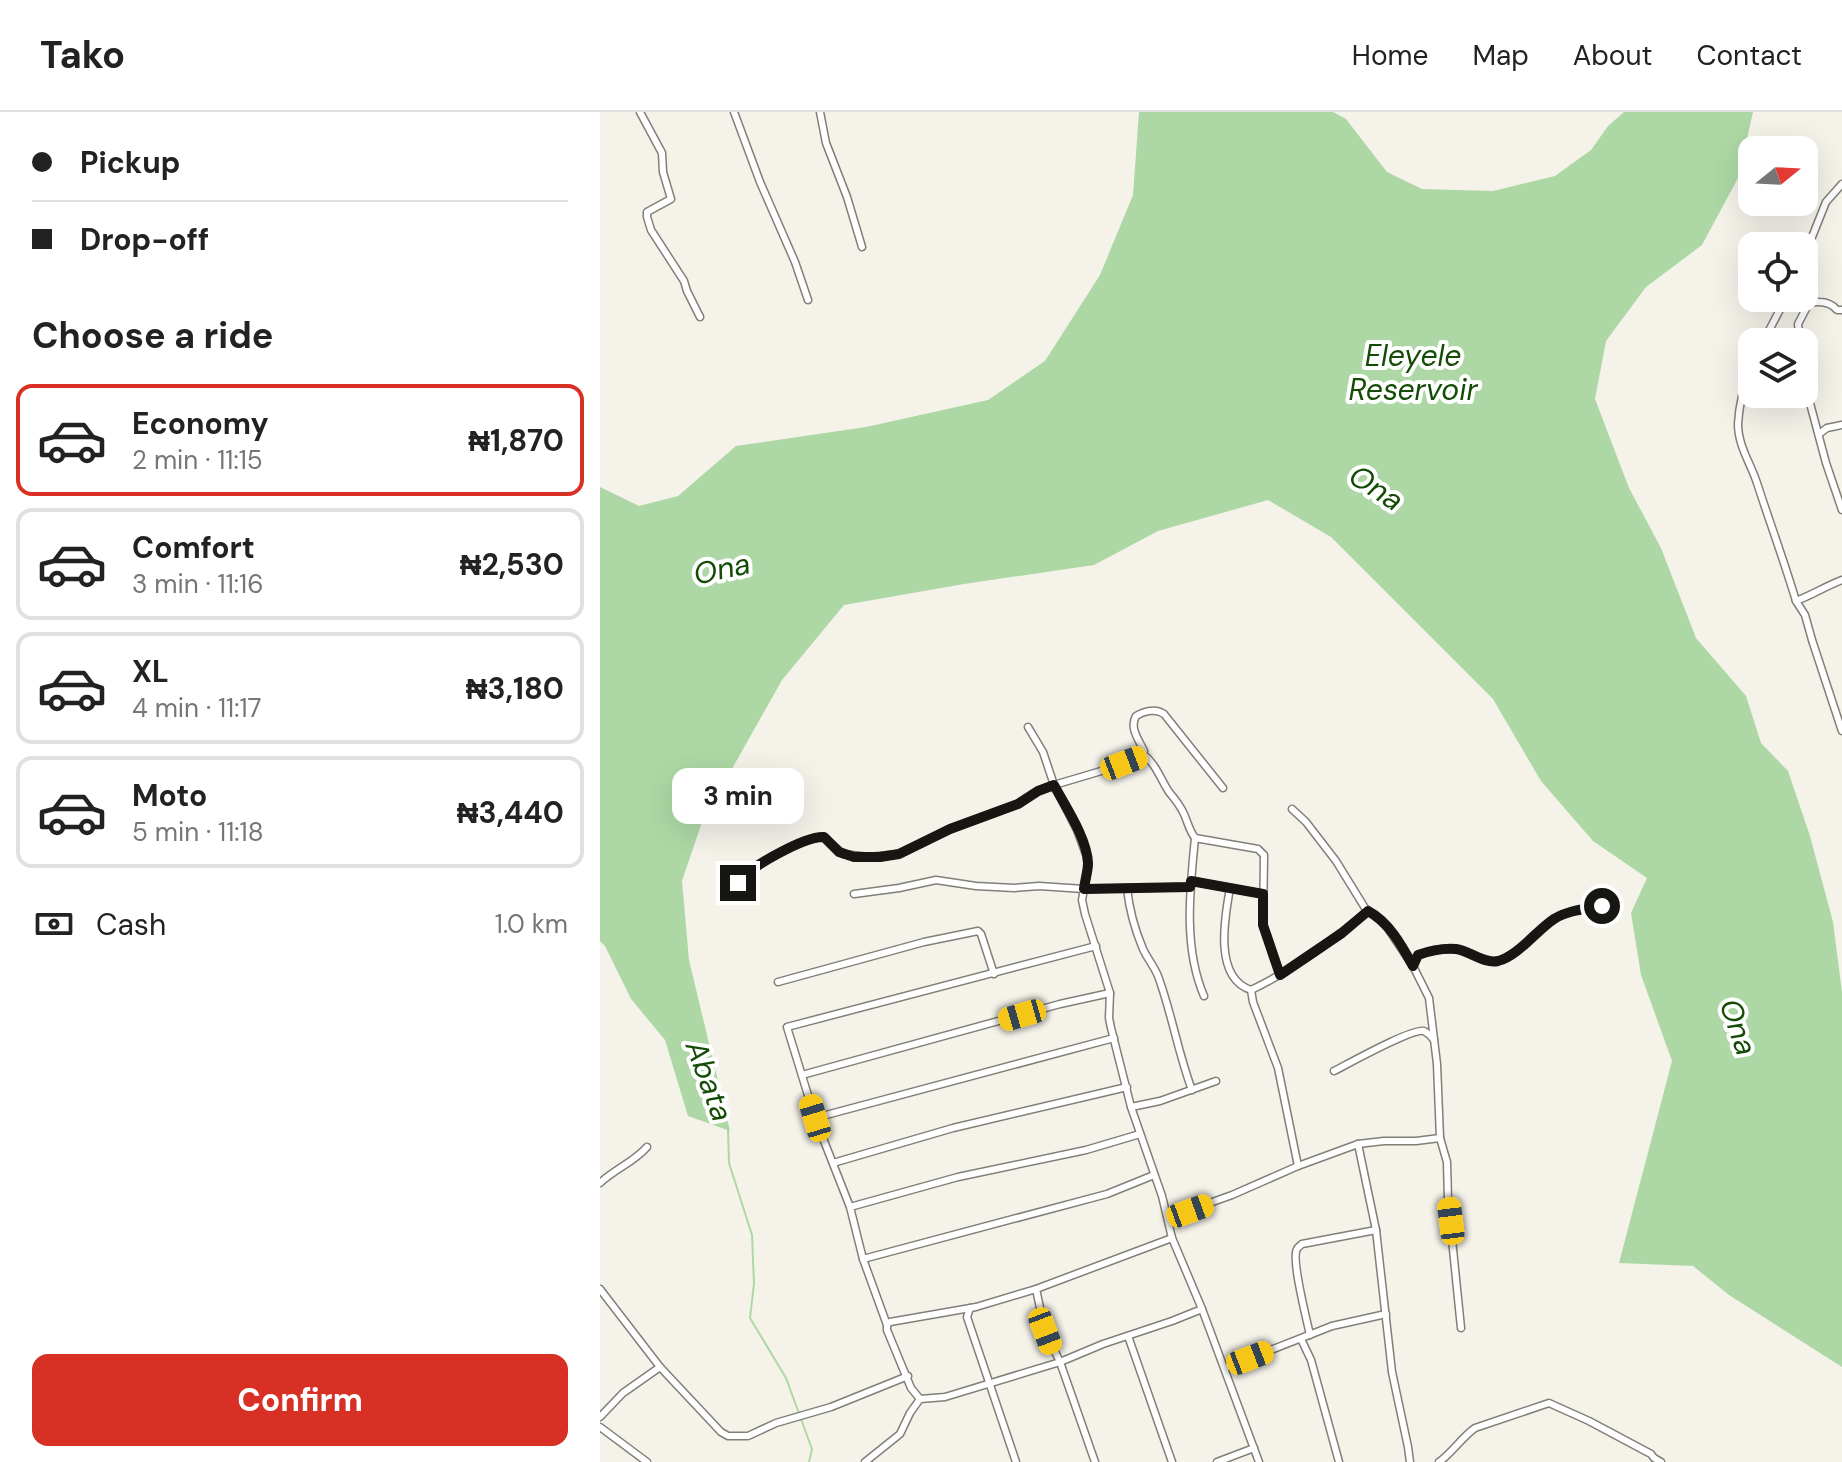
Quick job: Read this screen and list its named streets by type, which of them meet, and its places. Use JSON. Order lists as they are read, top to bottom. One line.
{"water":["Eleyele Reservoir","Ona","Abata"],"north":"right","page":{"header":"Tako","nav":["Home","Map","About","Contact"],"banner":["Pickup","Drop-off"],"heading":"Choose a ride","list":[{"name":"Economy","note":"2 min · 11:15","value":"₦1,870"},{"name":"Comfort","note":"3 min · 11:16","value":"₦2,530"},{"name":"XL","note":"4 min · 11:17","value":"₦3,180"},{"name":"Moto","note":"5 min · 11:18","value":"₦3,440"}],"bubble":"3 min","pay":["Cash","1.0 km"],"buttons":"Confirm"}}
